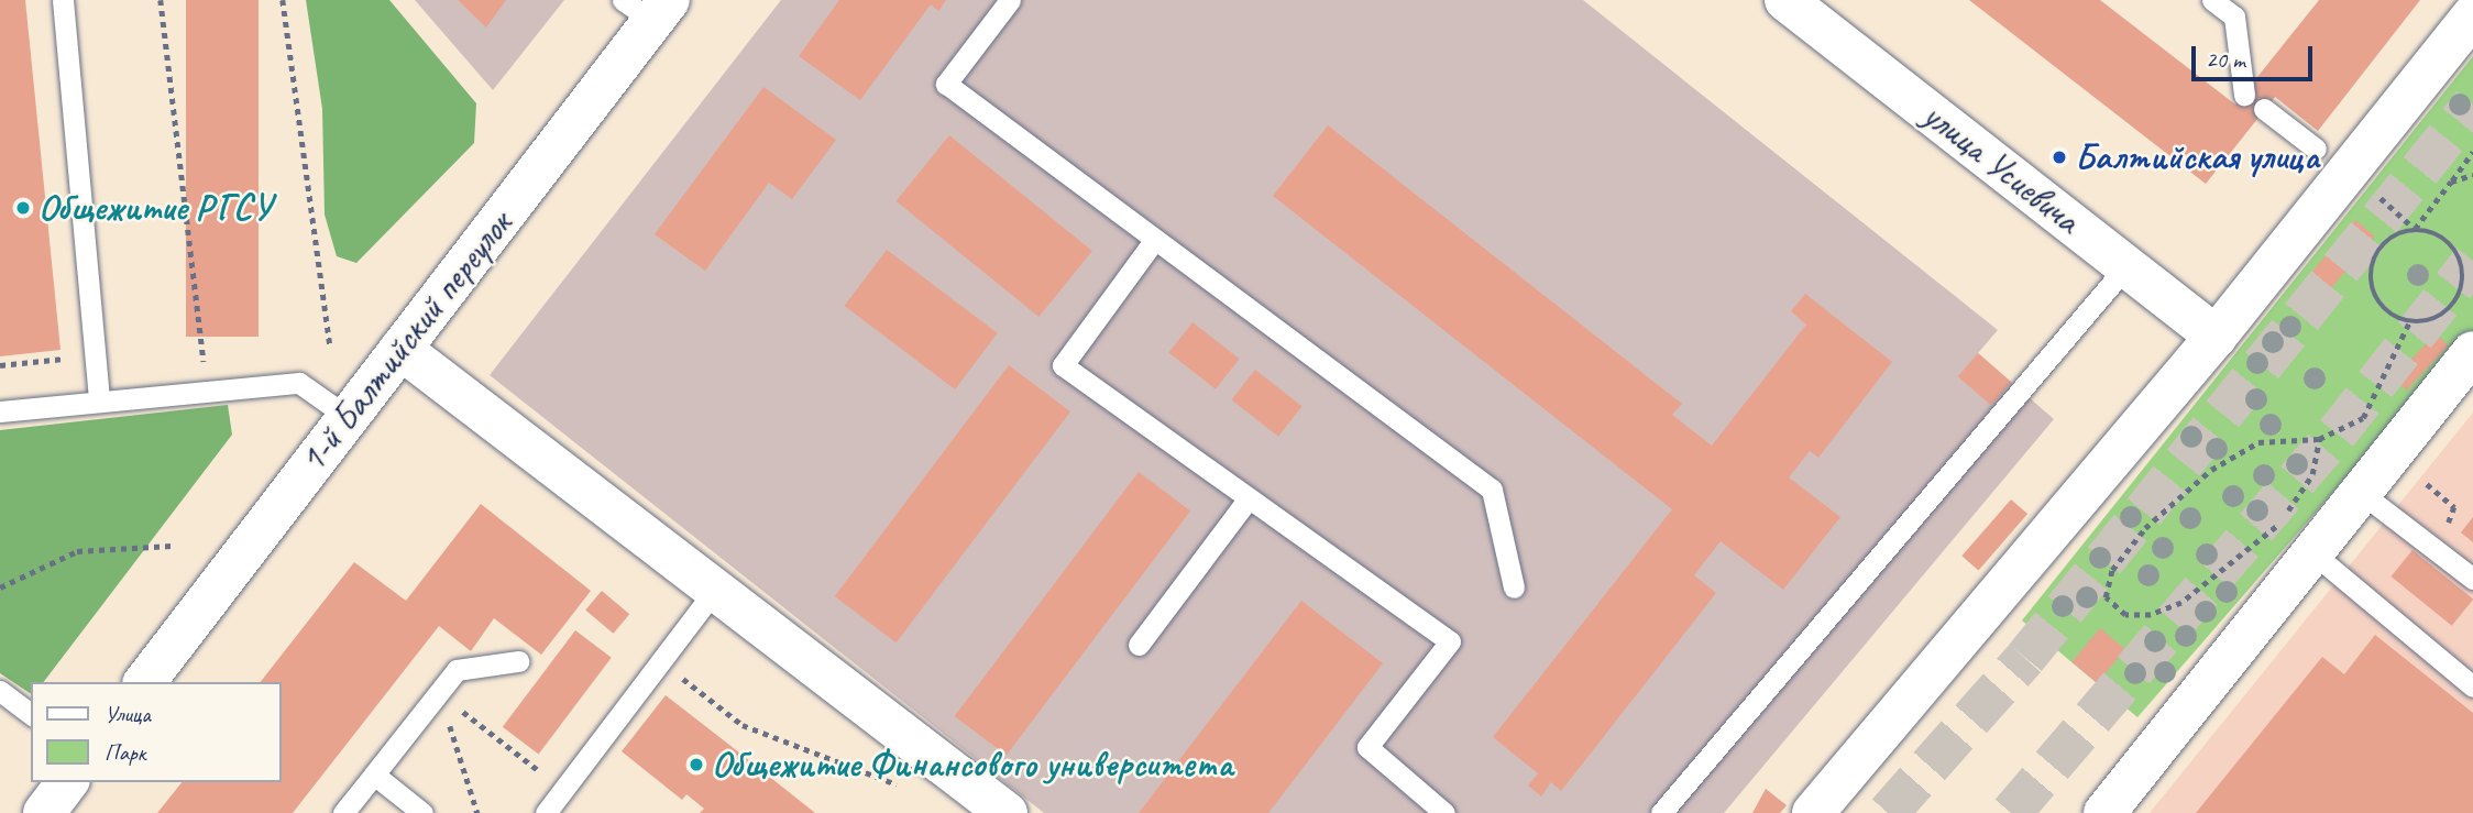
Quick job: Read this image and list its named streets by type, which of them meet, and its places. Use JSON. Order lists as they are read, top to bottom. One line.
{"streets":{"street":["улица Усиевича","1-й Балтийский переулок"]},"places":["Балтийская улица","Общежитие РГСУ","Общежитие Финансового университета"],"legend":["Улица","Парк"],"scale_bar":"20 m"}
